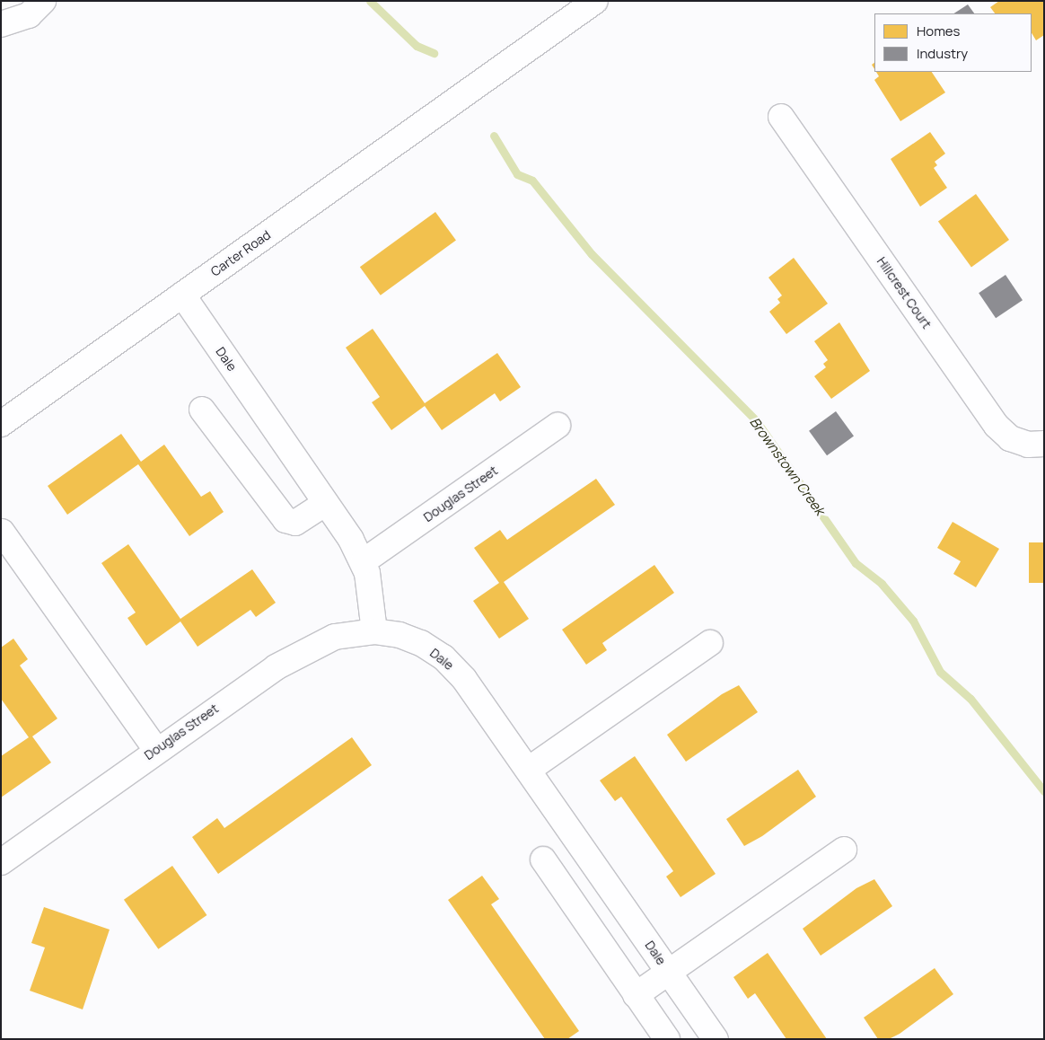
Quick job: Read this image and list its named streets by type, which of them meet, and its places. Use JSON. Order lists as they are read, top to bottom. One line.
{"streets":{"street":["Carter Road","Hillcrest Court","Dale","Douglas Street"]},"crossings":[["Carter Road","Dale"],["Dale","Douglas Street"]],"water":["Brownstown Creek"],"legend":["Homes","Industry"]}
